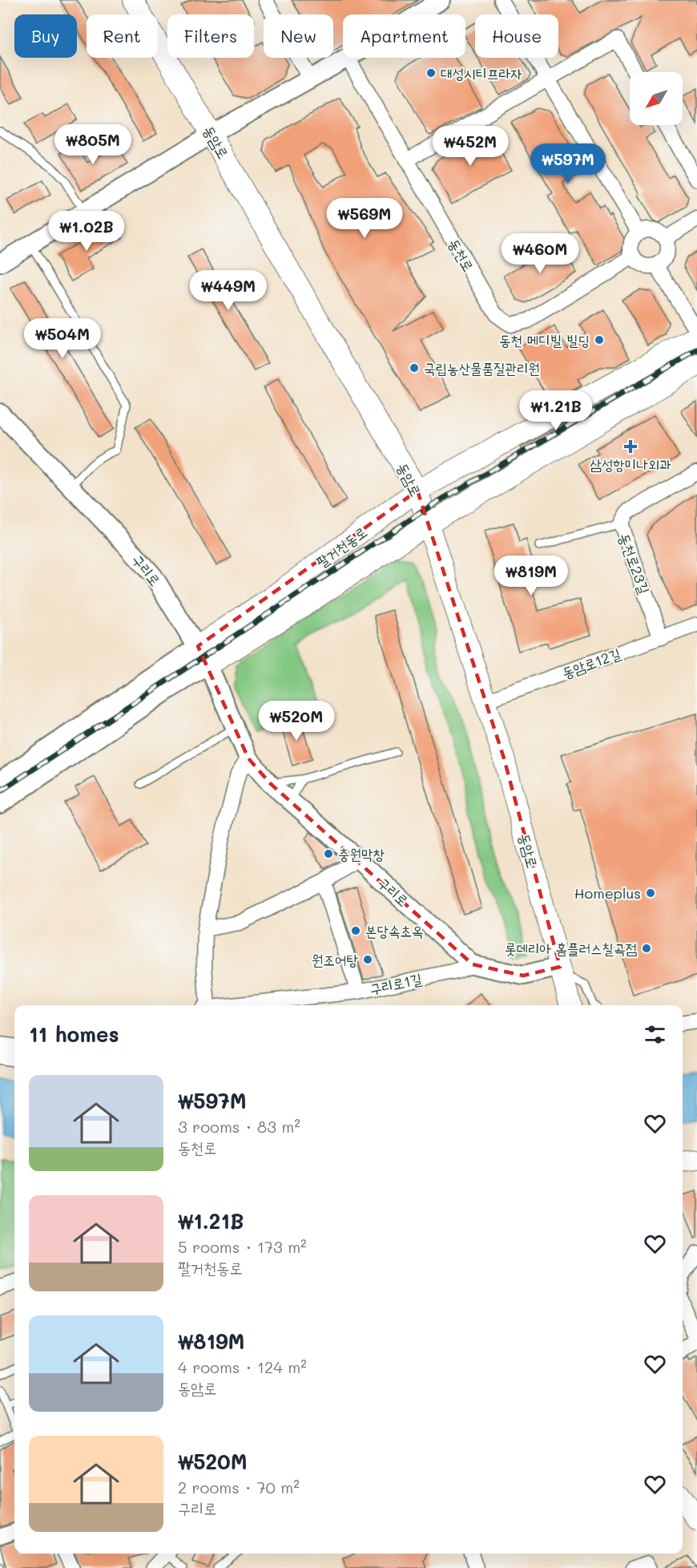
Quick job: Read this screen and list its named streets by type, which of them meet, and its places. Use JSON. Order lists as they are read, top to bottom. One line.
{"streets":{"main road":["동암로","팔거천동로"],"street":["동천로","동천로23길","구리로","동암로12길","구리로1길"]},"crossings":[["동암로","팔거천동로"],["동암로","구리로"],["동암로","동암로12길"],["팔거천동로","구리로"],["동천로23길","동암로12길"],["구리로","구리로1길"]],"places":{"other":["대성시티프라자","동천 메디빌 빌딩","국립농산물품질관리원","충원막창","Homeplus","본당속초옥","롯데리아 홈플러스칠곡점","원조어탕"],"health":["삼성항미나외과"]},"north":"bottom left","page":{"chip":["Buy","Rent","Filters","New","Apartment","House"],"price":["₩805M","₩452M","₩597M","₩569M","₩1.02B","₩460M","₩449M","₩504M","₩1.21B","₩819M","₩520M"],"heading":"11 homes","list":[{"name":"₩597M","note":"3 rooms · 83 m² · 동천로"},{"name":"₩1.21B","note":"5 rooms · 173 m² · 팔거천동로"},{"name":"₩819M","note":"4 rooms · 124 m² · 동암로"},{"name":"₩520M","note":"2 rooms · 70 m² · 구리로"}]}}
